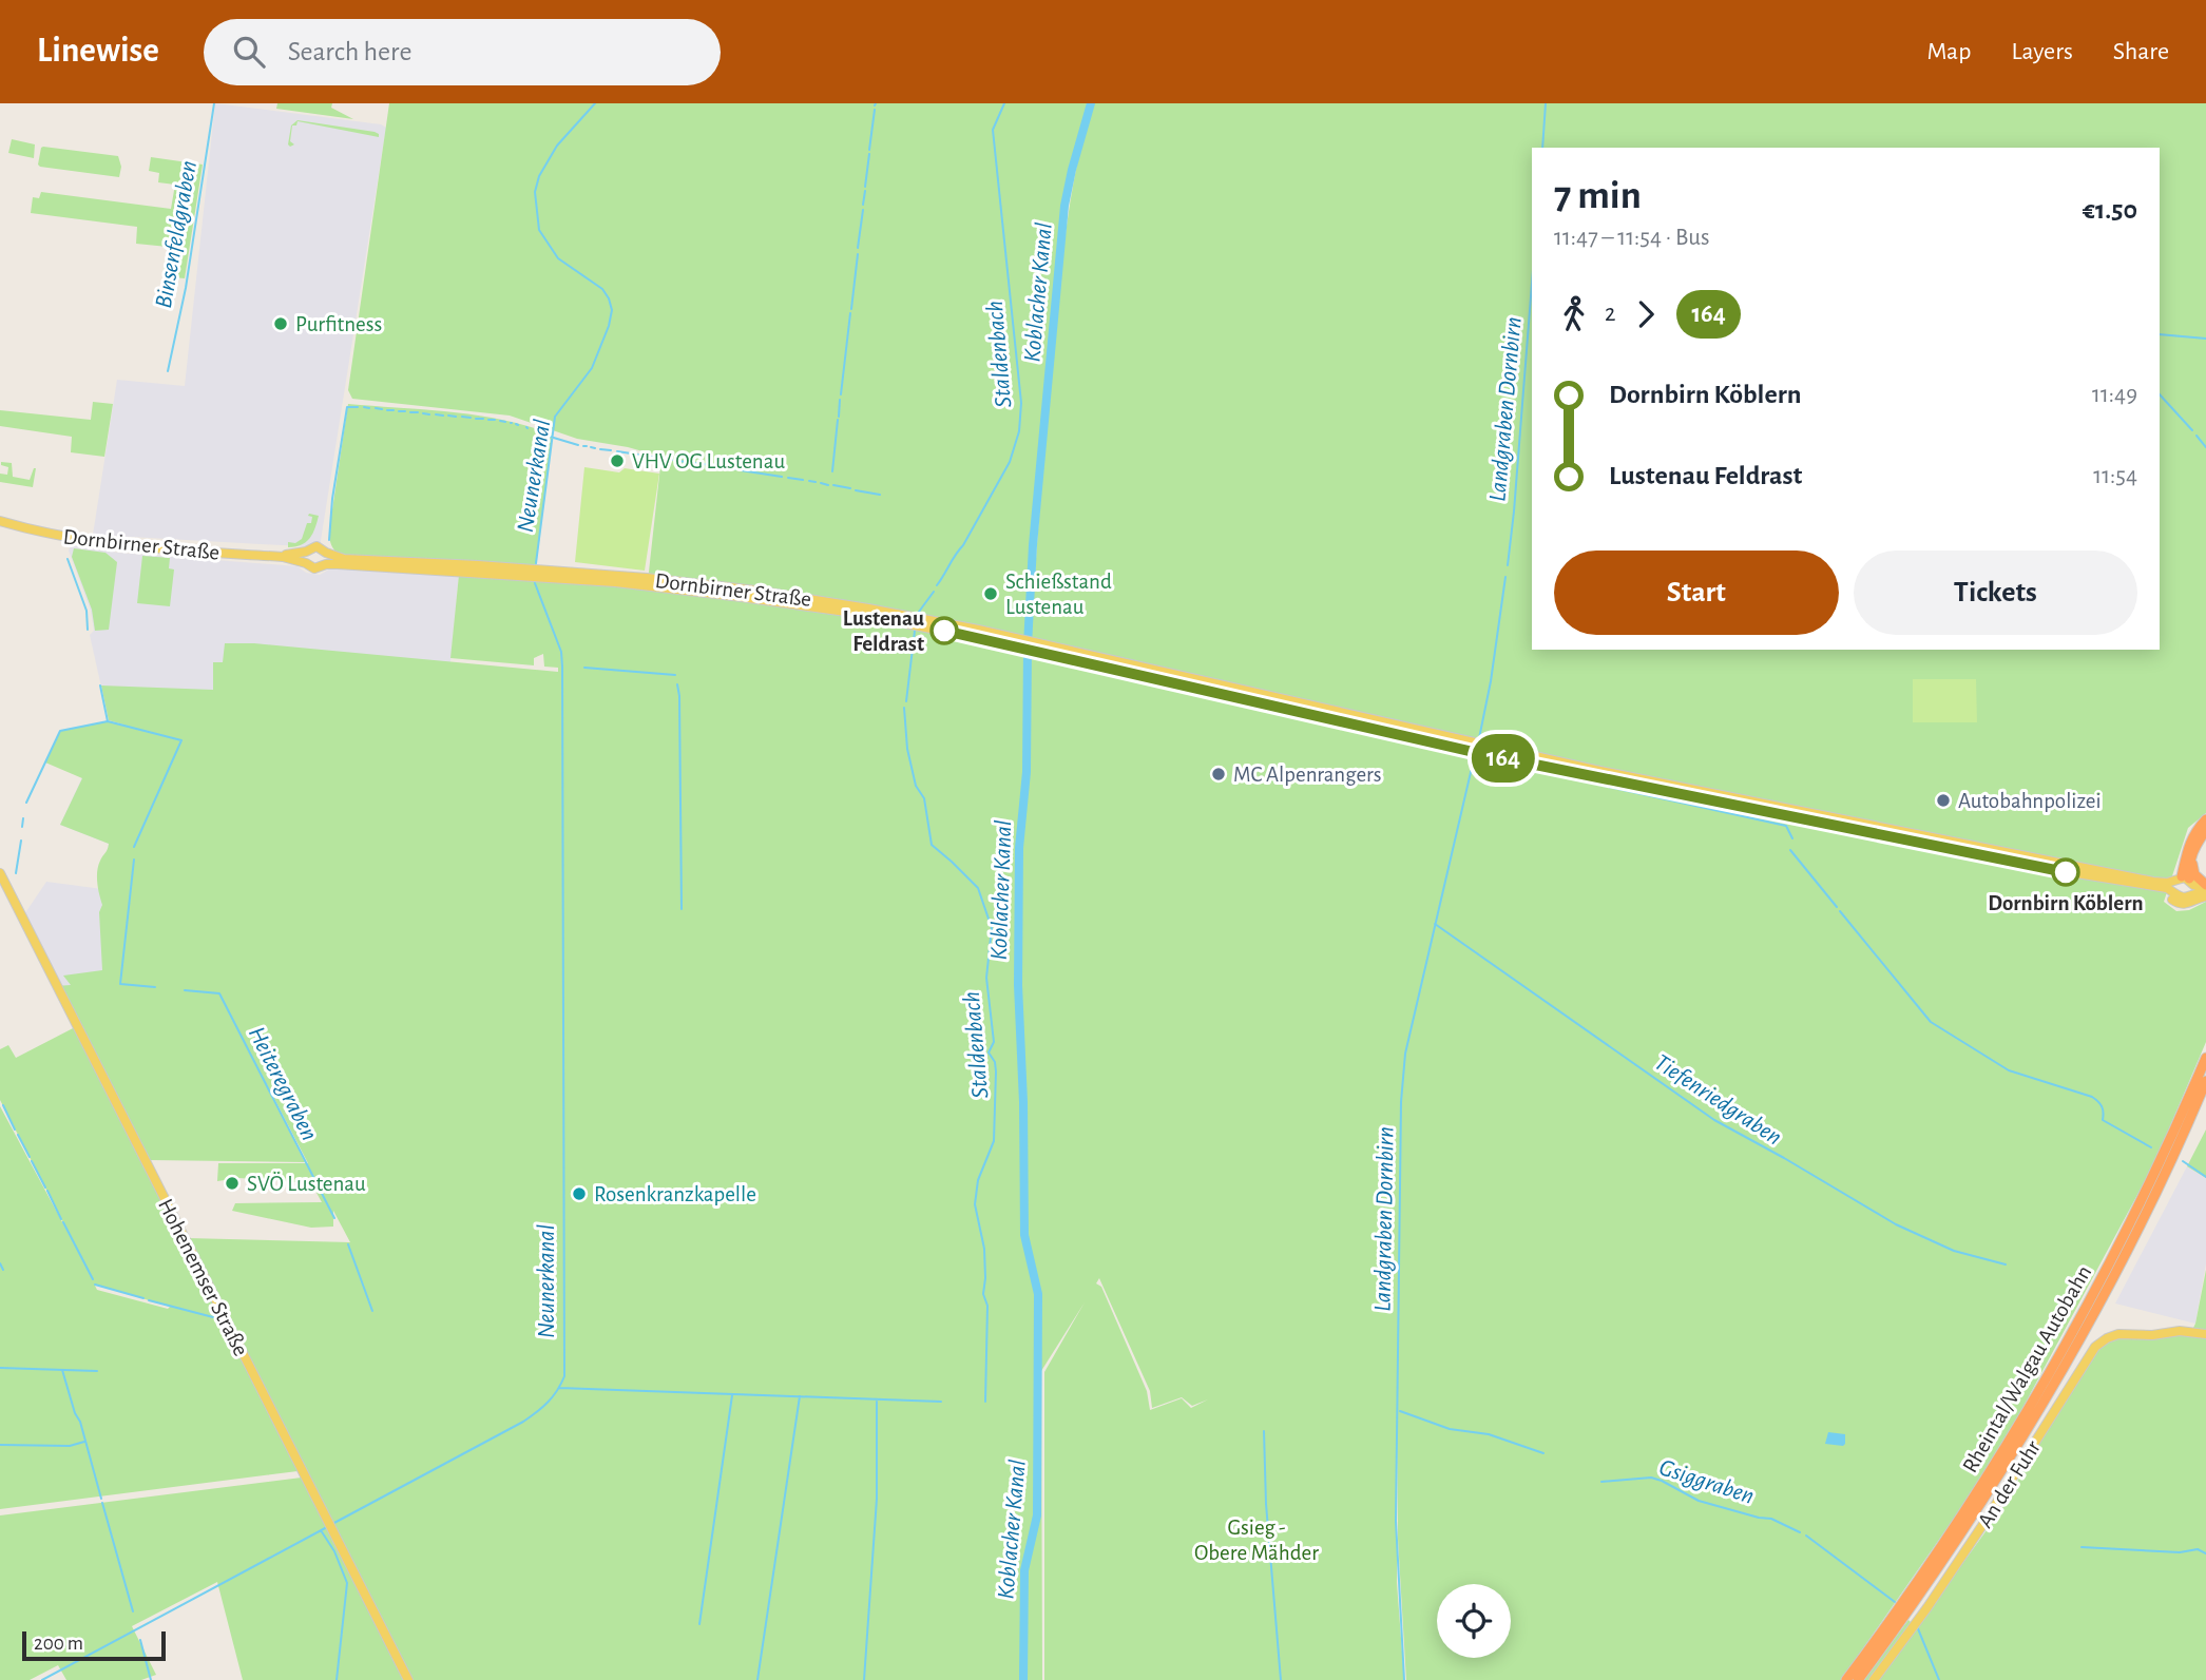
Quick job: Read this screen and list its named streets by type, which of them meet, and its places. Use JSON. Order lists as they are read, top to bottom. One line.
{"streets":{"highway":["Rheintal/Walgau Autobahn"],"main road":["Dornbirner Straße","Hohenemser Straße","An der Fuhr"]},"water":["Binsenfeldgraben","Koblacher Kanal","Staldenbach","Landgraben Dornbirn","Neunerkanal","Heiteregraben","Tiefenriedgraben","Gsiggraben"],"parks":["Gsieg - Obere Mähder"],"places":["Purfitness","VHV OG Lustenau","Schießstand Lustenau","Lustenau Feldrast","MC Alpenrangers","Autobahnpolizei","Dornbirn Köblern","SVÖ Lustenau","Rosenkranzkapelle"],"lines":["bus line 164"],"scale_bar":"200 m","page":{"header":"Linewise","search":"Search here","nav":["Map","Layers","Share"],"on_map":"164","heading":["7 min","11:47 – 11:54 · Bus","€1.50"],"legs":["2","164"],"list":[{"name":"Dornbirn Köblern","value":"11:49"},{"name":"Lustenau Feldrast","value":"11:54"}],"buttons":["Start","Tickets"],"scale":"200 m"}}
